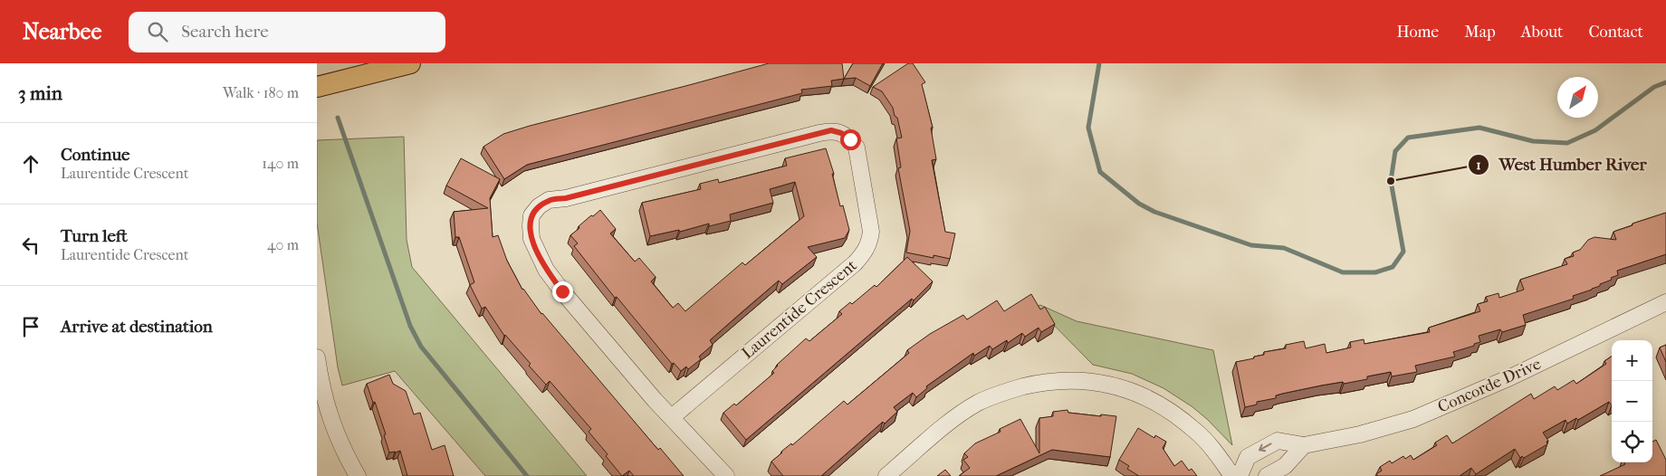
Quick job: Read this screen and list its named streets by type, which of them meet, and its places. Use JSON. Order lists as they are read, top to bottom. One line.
{"streets":{"street":["Laurentide Crescent","Concorde Drive"]},"places":["West Humber River"],"north":"top right","page":{"header":"Nearbee","search":"Search here","nav":["Home","Map","About","Contact"],"heading":["3 min","Walk · 180 m"],"list":[["Continue","Laurentide Crescent","140 m"],["Turn left","Laurentide Crescent","40 m"],"Arrive at destination"],"map_buttons":["+","−"]}}
